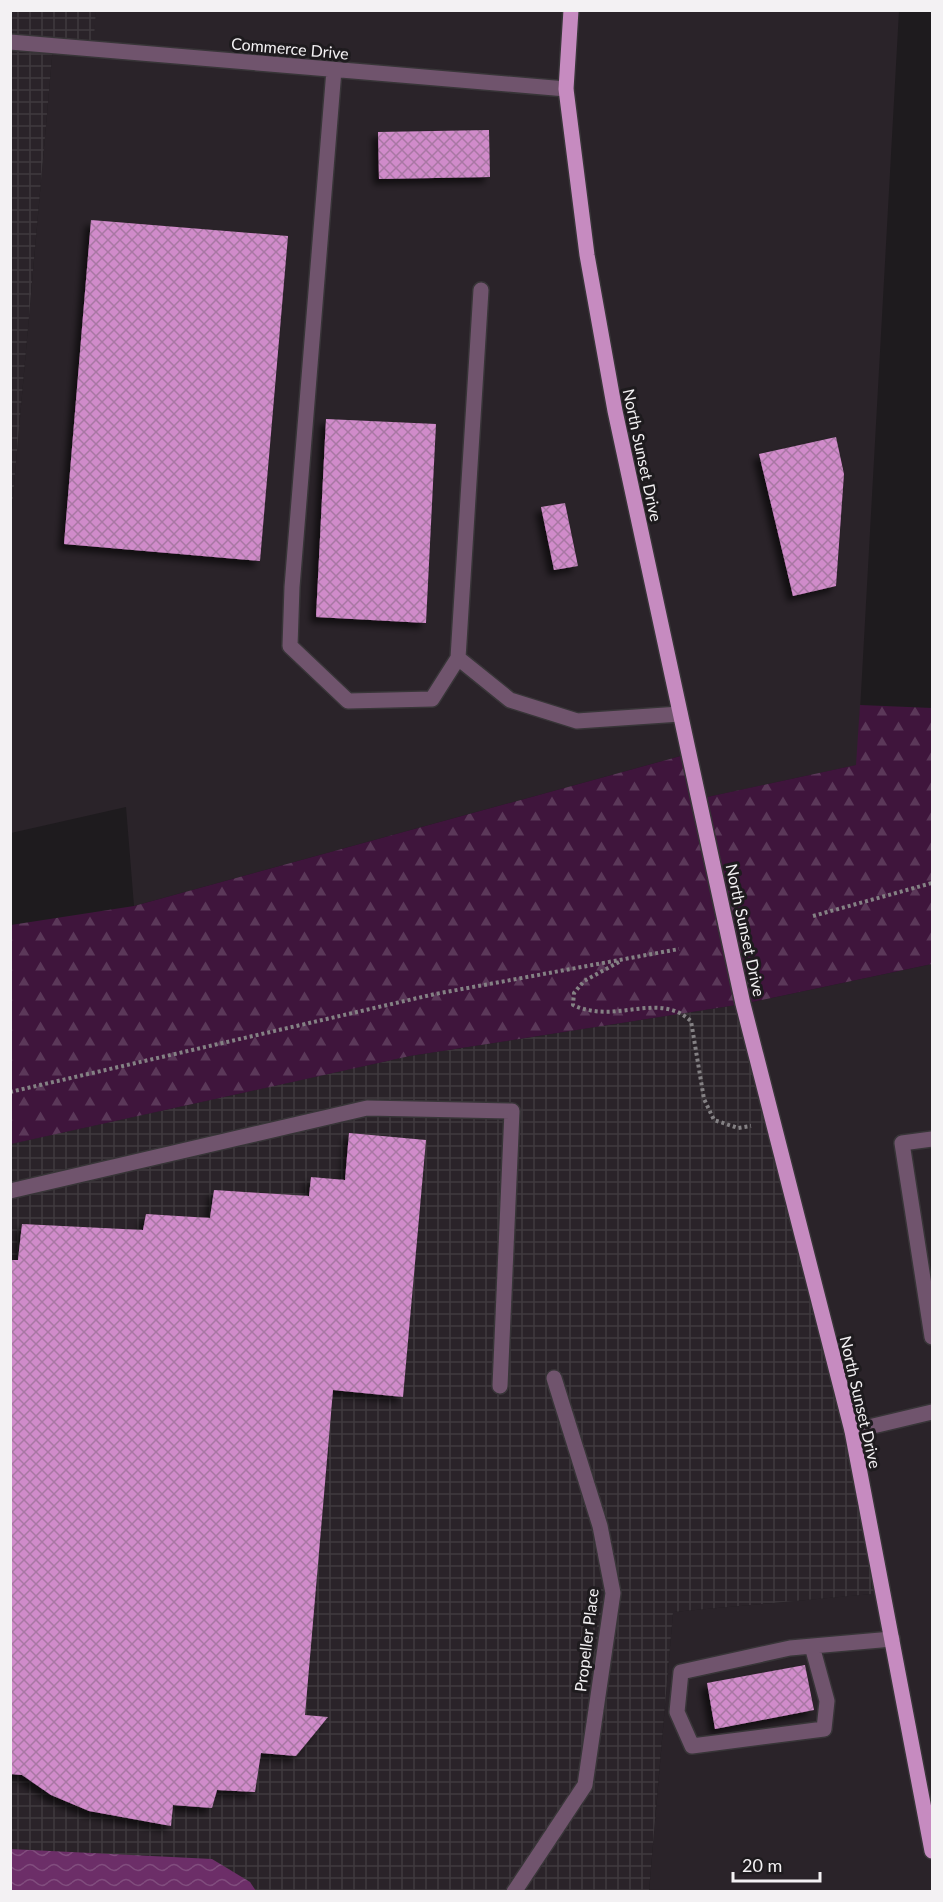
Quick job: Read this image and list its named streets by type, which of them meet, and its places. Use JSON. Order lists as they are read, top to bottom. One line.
{"streets":{"main road":["North Sunset Drive"],"street":["Commerce Drive","Propeller Place"]},"crossings":[["Commerce Drive","North Sunset Drive"]],"scale_bar":"20 m"}
